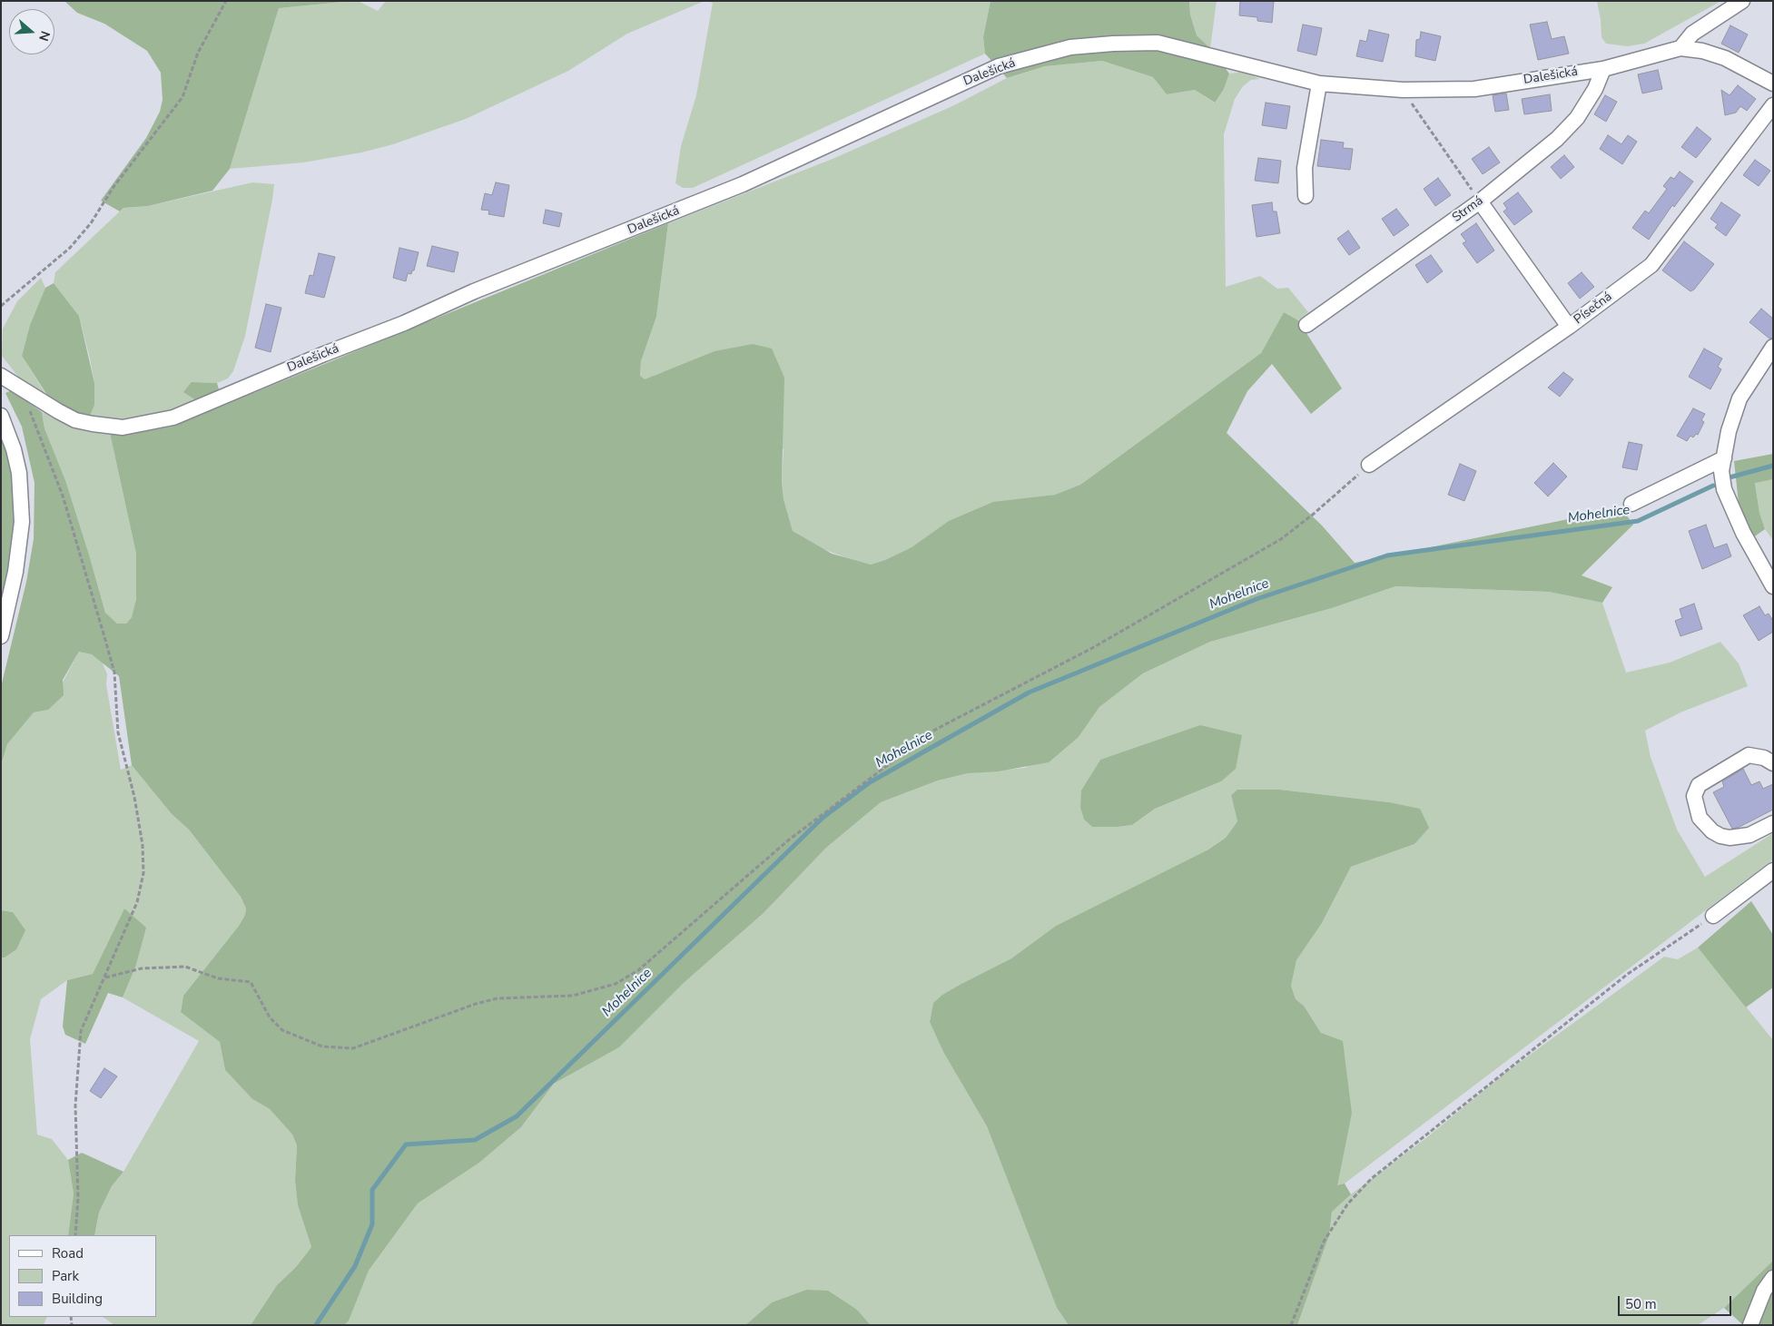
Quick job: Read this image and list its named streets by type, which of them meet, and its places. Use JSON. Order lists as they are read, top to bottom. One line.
{"streets":{"street":["Dalešická","Strmá","Písečná"]},"crossings":[["Dalešická","Strmá"]],"water":["Mohelnice"],"legend":["Road","Park","Building"],"scale_bar":"50 m","north":"right"}
